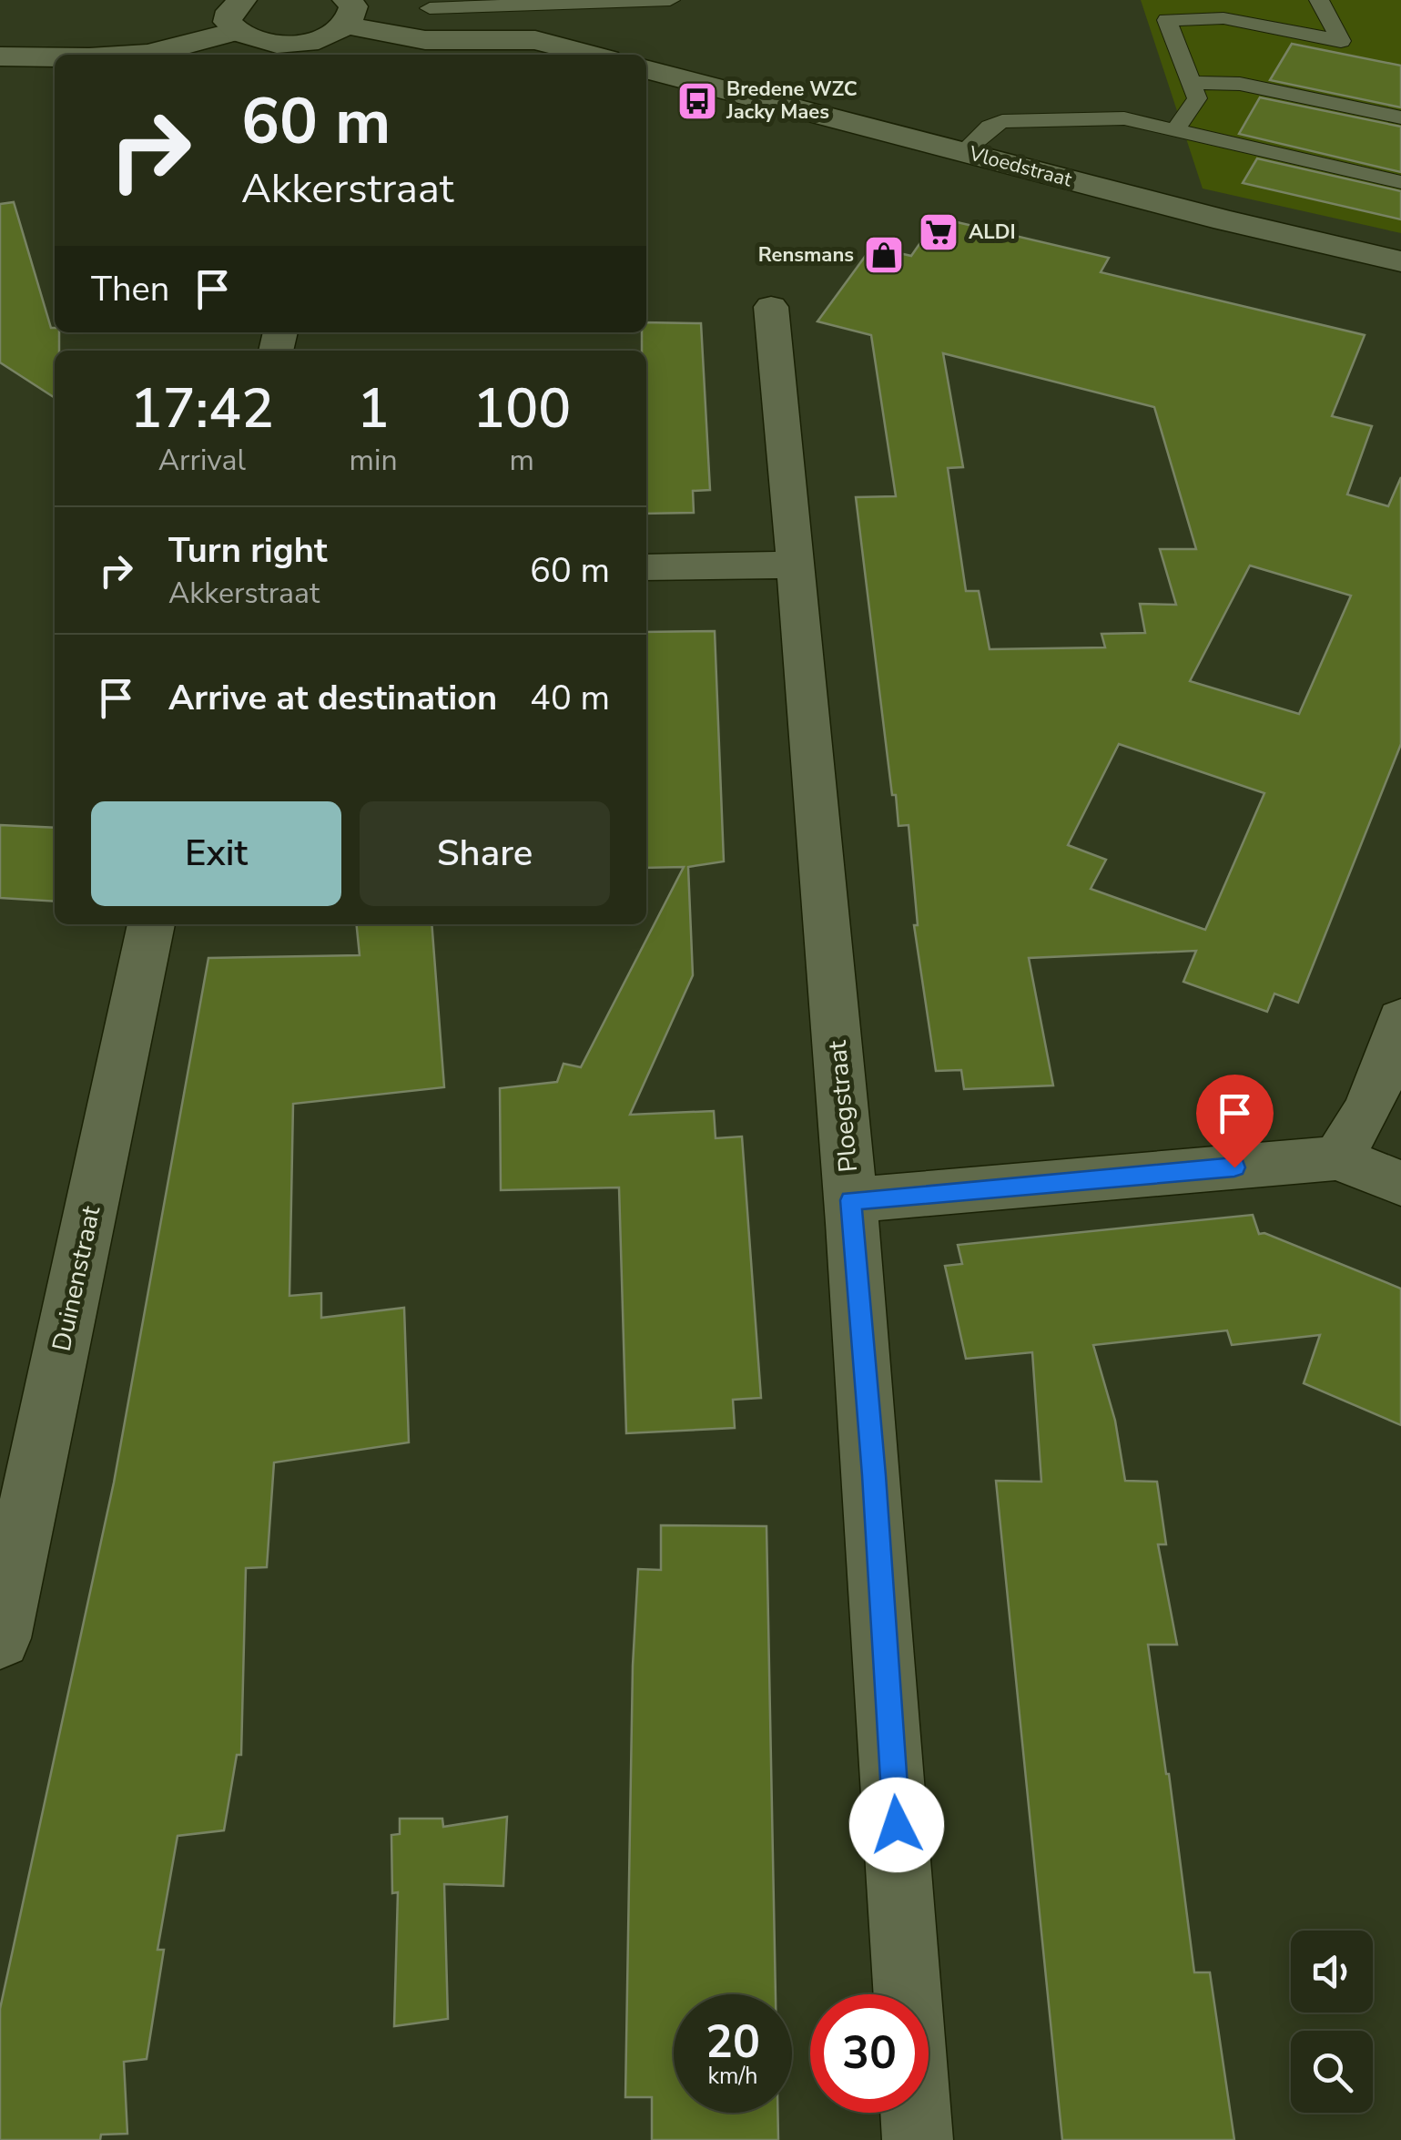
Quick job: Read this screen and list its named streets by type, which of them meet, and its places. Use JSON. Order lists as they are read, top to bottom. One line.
{"streets":{"street":["Vloedstraat","Ploegstraat","Duinenstraat"]},"places":{"bus stop":["Bredene WZC Jacky Maes"],"supermarket":["ALDI"],"shop":["Rensmans"]},"page":{"turn":["60 m","Akkerstraat"],"then":"Then","eta":["17:42","Arrival","1","min","100","m"],"list":[{"name":"Turn right","note":"Akkerstraat","value":"60 m"},{"name":"Arrive at destination","value":"40 m"}],"buttons":["Exit","Share"],"speed":"20 km/h","limit":"30"}}
